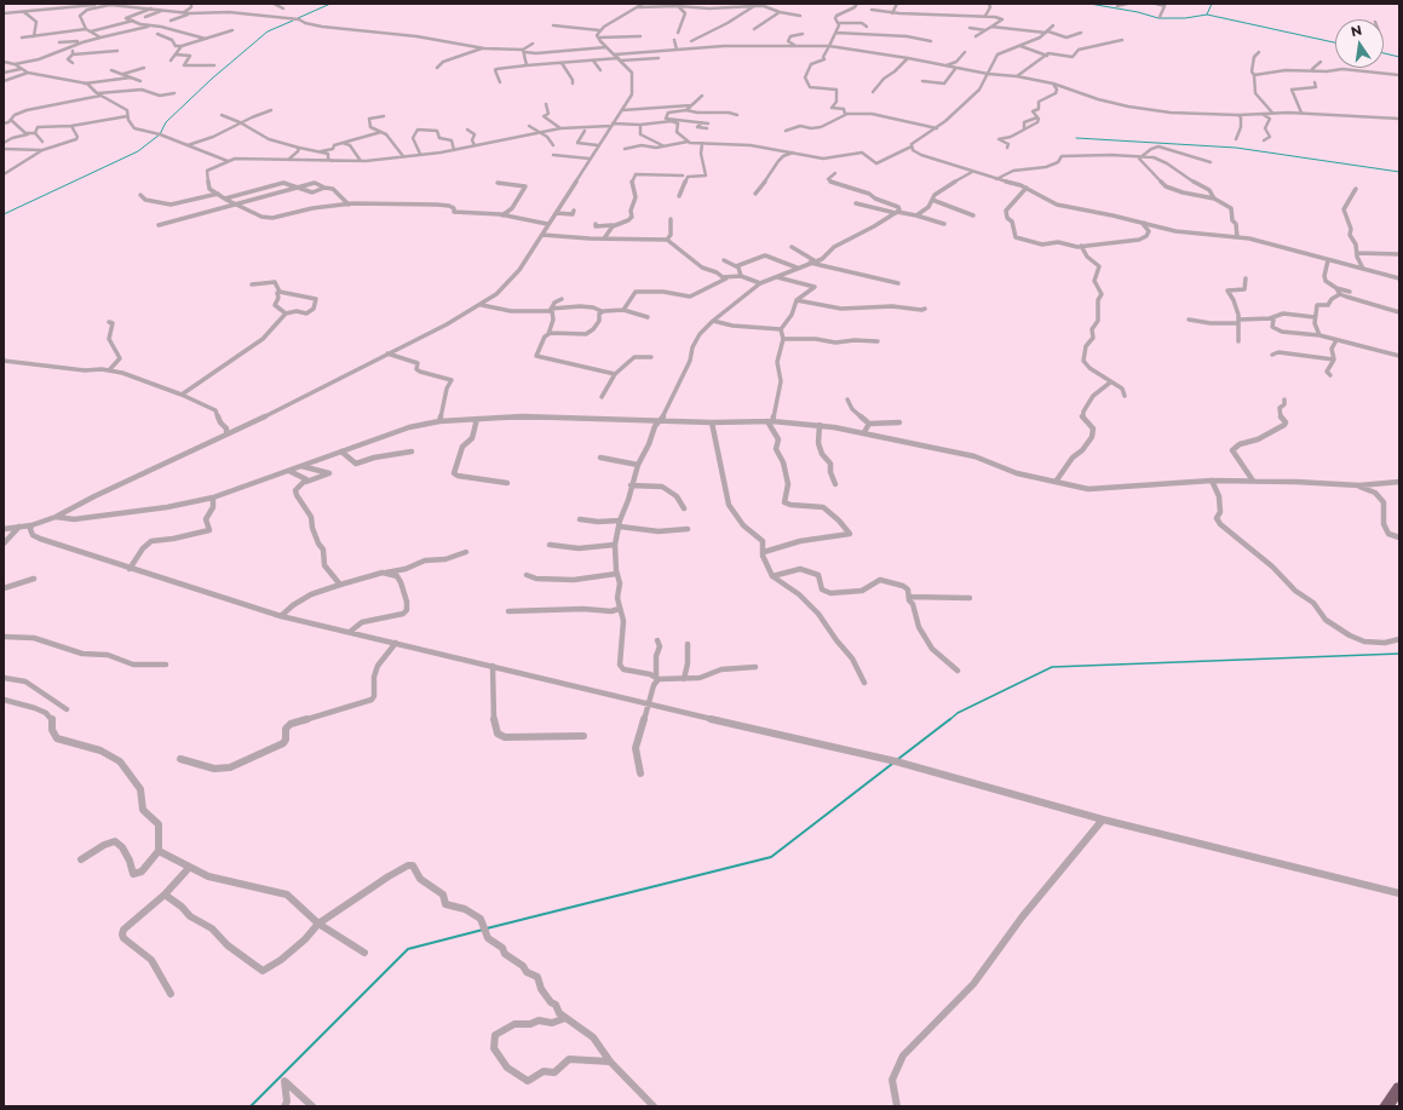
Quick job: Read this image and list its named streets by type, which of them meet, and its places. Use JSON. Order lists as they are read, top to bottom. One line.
{"north":"top"}
